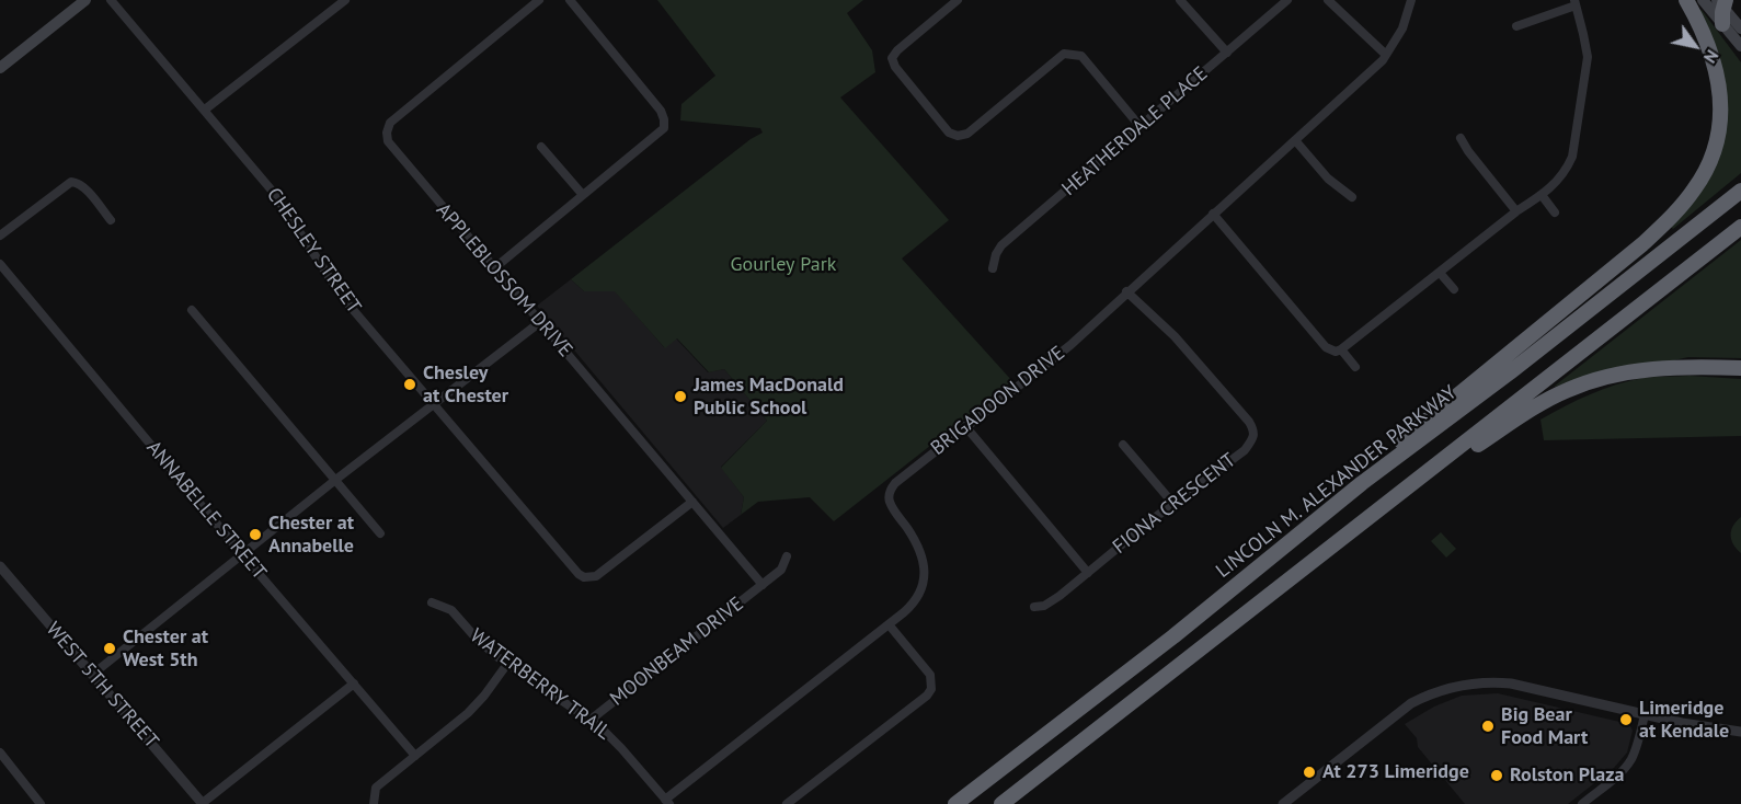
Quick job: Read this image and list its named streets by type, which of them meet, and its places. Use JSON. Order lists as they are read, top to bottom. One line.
{"streets":{"highway":["LINCOLN M. ALEXANDER PARKWAY"],"street":["HEATHERDALE PLACE","CHESLEY STREET","APPLEBLOSSOM DRIVE","BRIGADOON DRIVE","FIONA CRESCENT","ANNABELLE STREET","MOONBEAM DRIVE","WATERBERRY TRAIL","WEST 5TH STREET"]},"crossings":[["CHESLEY STREET","APPLEBLOSSOM DRIVE"],["APPLEBLOSSOM DRIVE","MOONBEAM DRIVE"],["BRIGADOON DRIVE","FIONA CRESCENT"],["BRIGADOON DRIVE","WATERBERRY TRAIL"],["MOONBEAM DRIVE","WATERBERRY TRAIL"]],"parks":["Gourley Park"],"places":["Chesley at Chester","James MacDonald Public School","Chester at Annabelle","Chester at West 5th","Limeridge at Kendale","Big Bear Food Mart","At 273 Limeridge","Rolston Plaza"],"north":"bottom right"}
